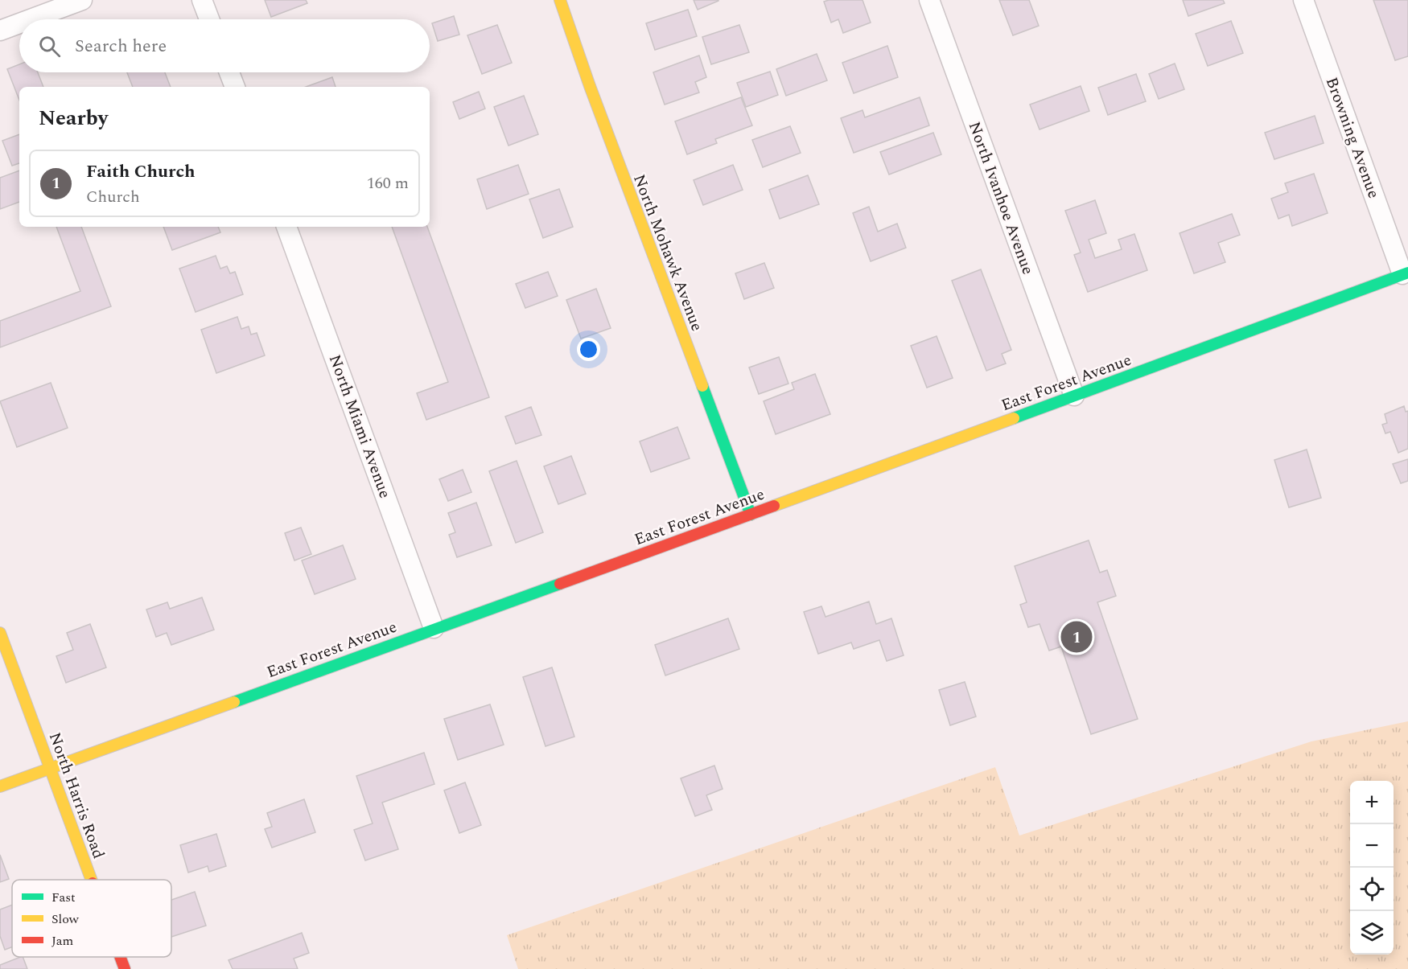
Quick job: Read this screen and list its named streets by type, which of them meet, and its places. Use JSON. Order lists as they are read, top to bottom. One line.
{"streets":{"street":["Browning Avenue","North Ivanhoe Avenue","North Mohawk Avenue","East Forest Avenue","North Miami Avenue","North Harris Road"]},"crossings":[["Browning Avenue","East Forest Avenue"],["North Ivanhoe Avenue","East Forest Avenue"],["North Mohawk Avenue","East Forest Avenue"],["East Forest Avenue","North Miami Avenue"],["East Forest Avenue","North Harris Road"]],"legend":["Fast","Slow","Jam"],"page":{"search":"Search here","heading":"Nearby","list":[{"mark":"1","name":"Faith Church","note":"Church","value":"160 m"}],"pins":"1","map_buttons":["+","−"]}}
